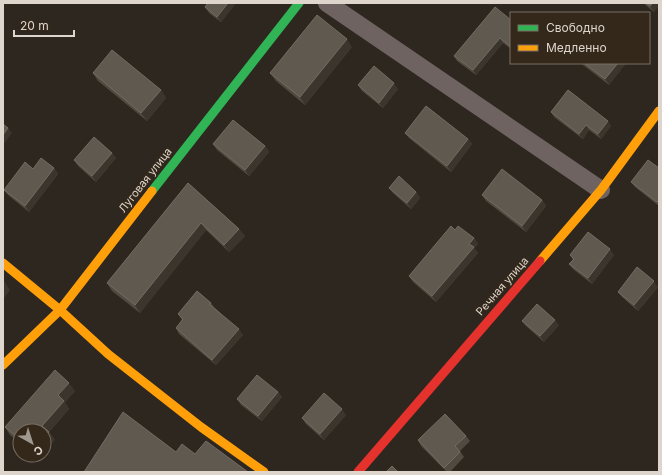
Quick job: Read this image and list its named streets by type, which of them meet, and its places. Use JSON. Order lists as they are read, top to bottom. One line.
{"streets":{"street":["Луговая улица","Речная улица"]},"legend":["Свободно","Медленно"],"scale_bar":"20 m","north":"bottom right"}
